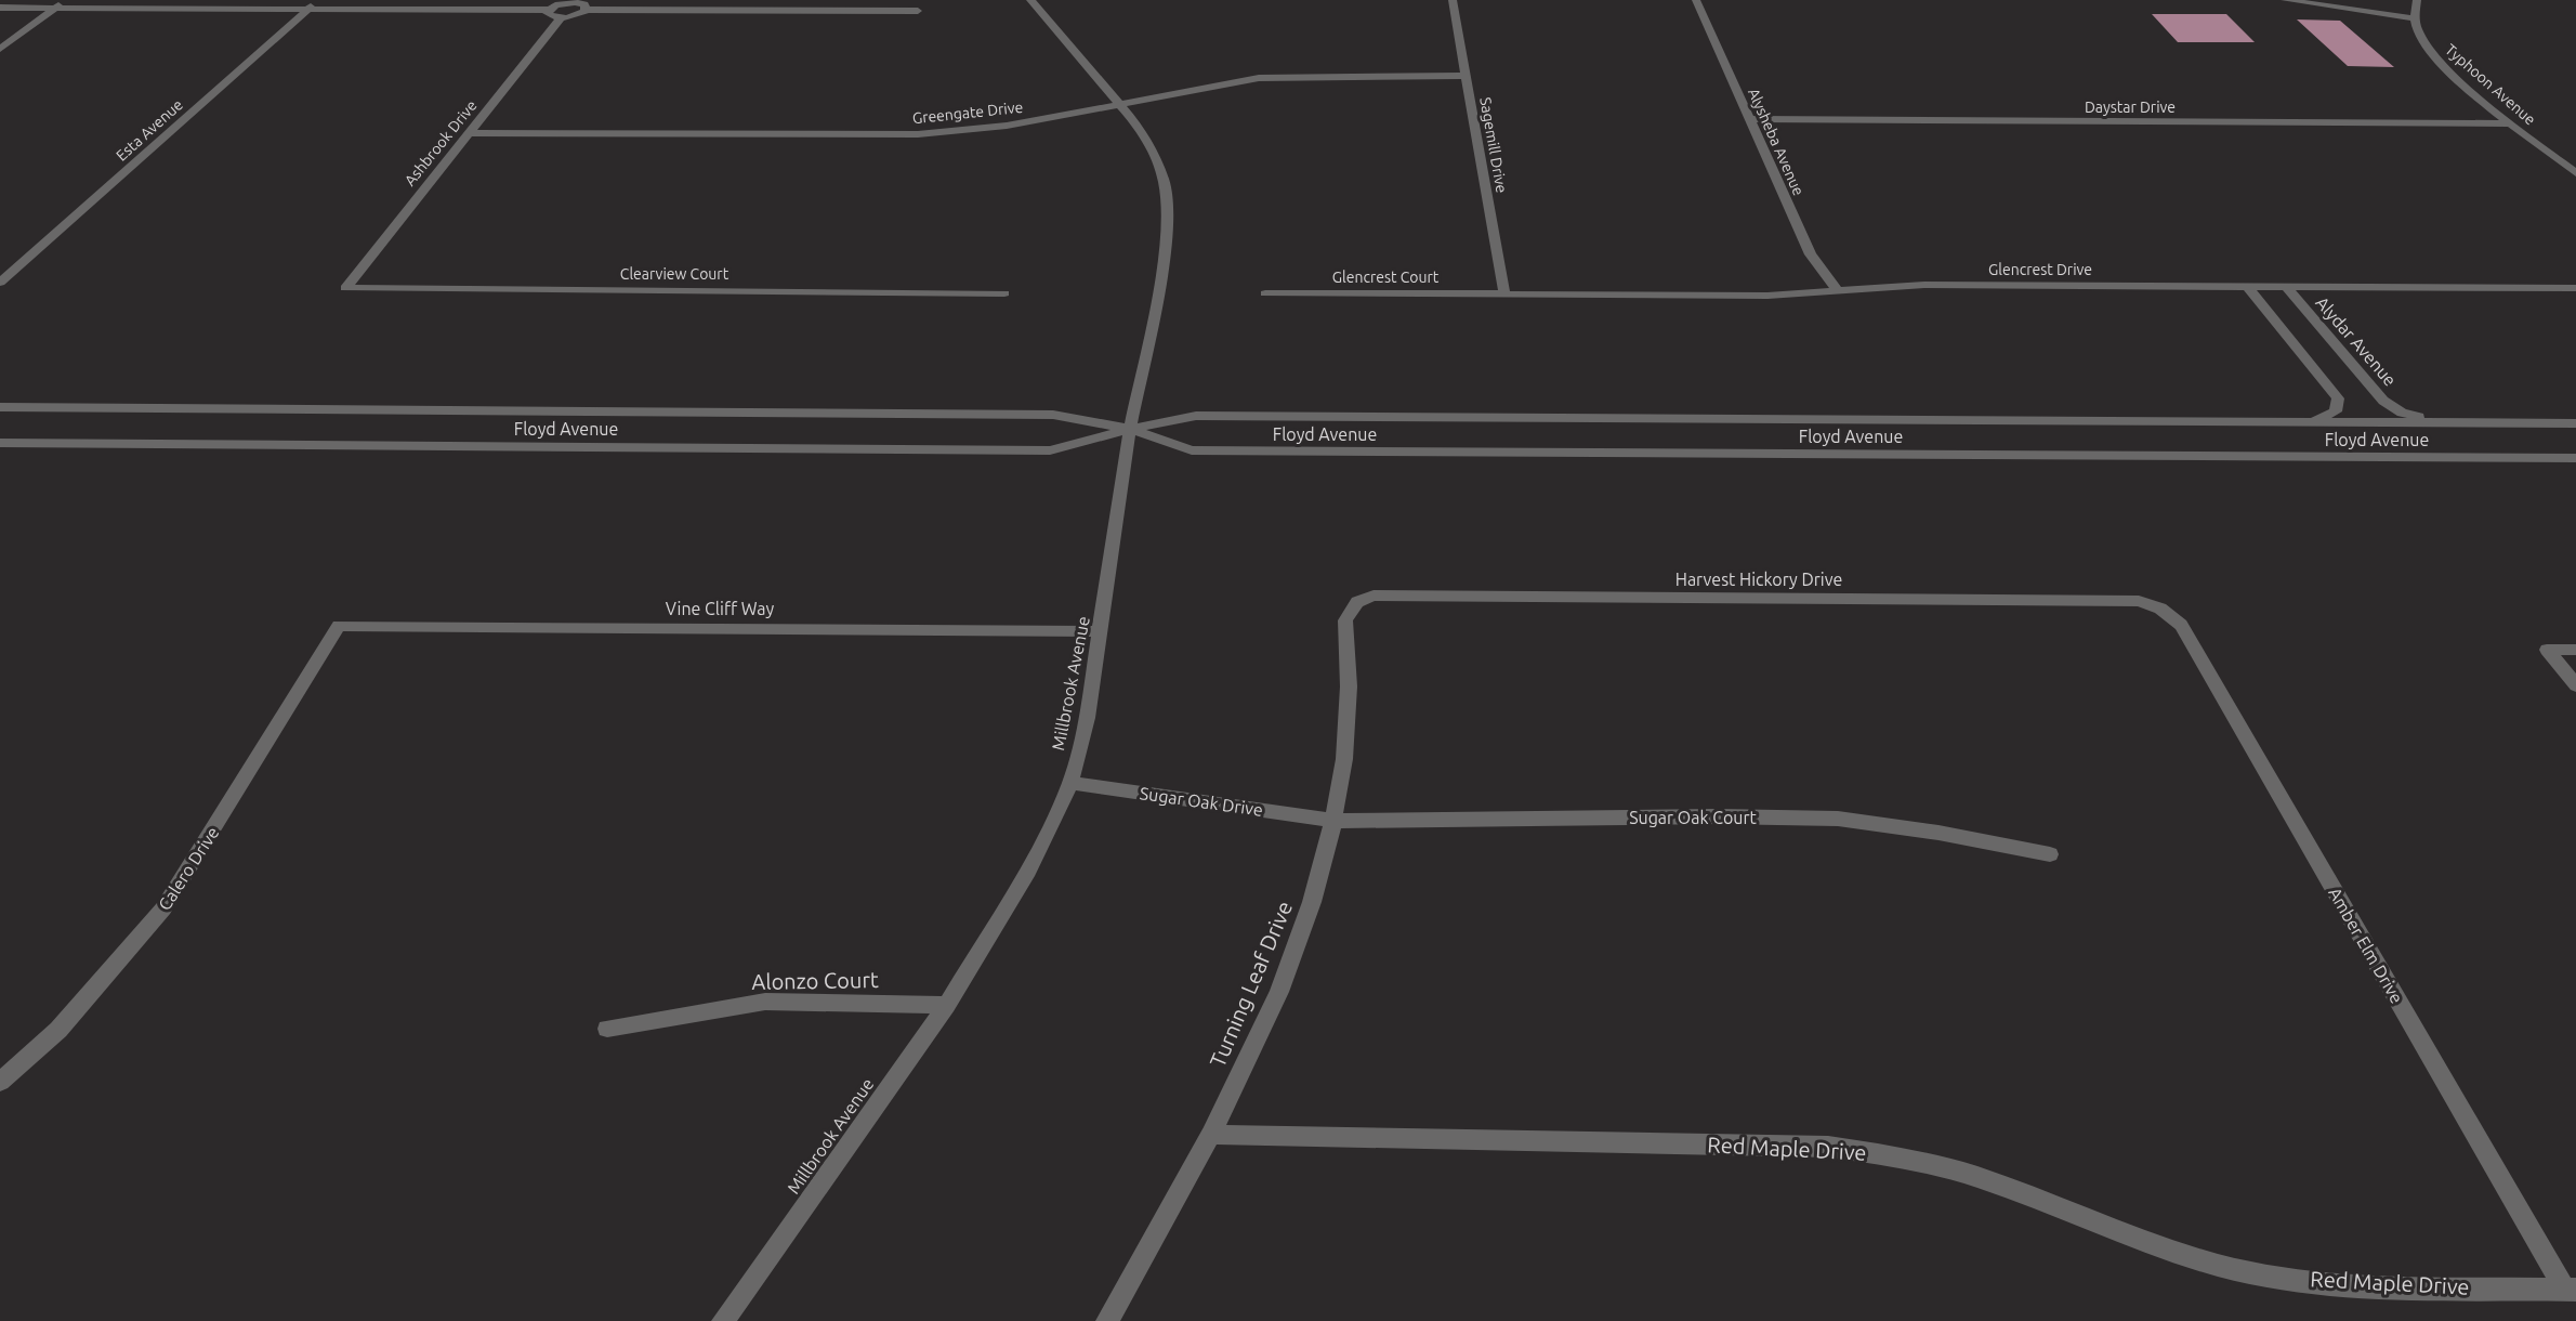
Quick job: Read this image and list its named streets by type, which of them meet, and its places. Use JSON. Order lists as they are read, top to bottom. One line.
{"streets":{"street":["Typhoon Avenue","Daystar Drive","Greengate Drive","Esta Avenue","Alysheba Avenue","Ashbrook Drive","Sagemill Drive","Glencrest Drive","Clearview Court","Glencrest Court","Alydar Avenue","Floyd Avenue","Harvest Hickory Drive","Vine Cliff Way","Millbrook Avenue","Sugar Oak Drive","Sugar Oak Court","Calero Drive","Amber Elm Drive","Alonzo Court","Turning Leaf Drive","Red Maple Drive"]},"crossings":[["Typhoon Avenue","Daystar Drive"],["Daystar Drive","Alysheba Avenue"],["Greengate Drive","Ashbrook Drive"],["Greengate Drive","Sagemill Drive"],["Greengate Drive","Millbrook Avenue"],["Alysheba Avenue","Glencrest Drive"],["Ashbrook Drive","Clearview Court"],["Sagemill Drive","Glencrest Drive"],["Sagemill Drive","Glencrest Court"],["Glencrest Drive","Glencrest Court"],["Glencrest Drive","Alydar Avenue"],["Alydar Avenue","Floyd Avenue"],["Floyd Avenue","Millbrook Avenue"],["Harvest Hickory Drive","Amber Elm Drive"],["Harvest Hickory Drive","Turning Leaf Drive"],["Vine Cliff Way","Millbrook Avenue"],["Vine Cliff Way","Calero Drive"],["Millbrook Avenue","Sugar Oak Drive"],["Millbrook Avenue","Alonzo Court"],["Sugar Oak Drive","Sugar Oak Court"],["Sugar Oak Drive","Turning Leaf Drive"],["Sugar Oak Court","Turning Leaf Drive"],["Amber Elm Drive","Red Maple Drive"],["Turning Leaf Drive","Red Maple Drive"]]}
